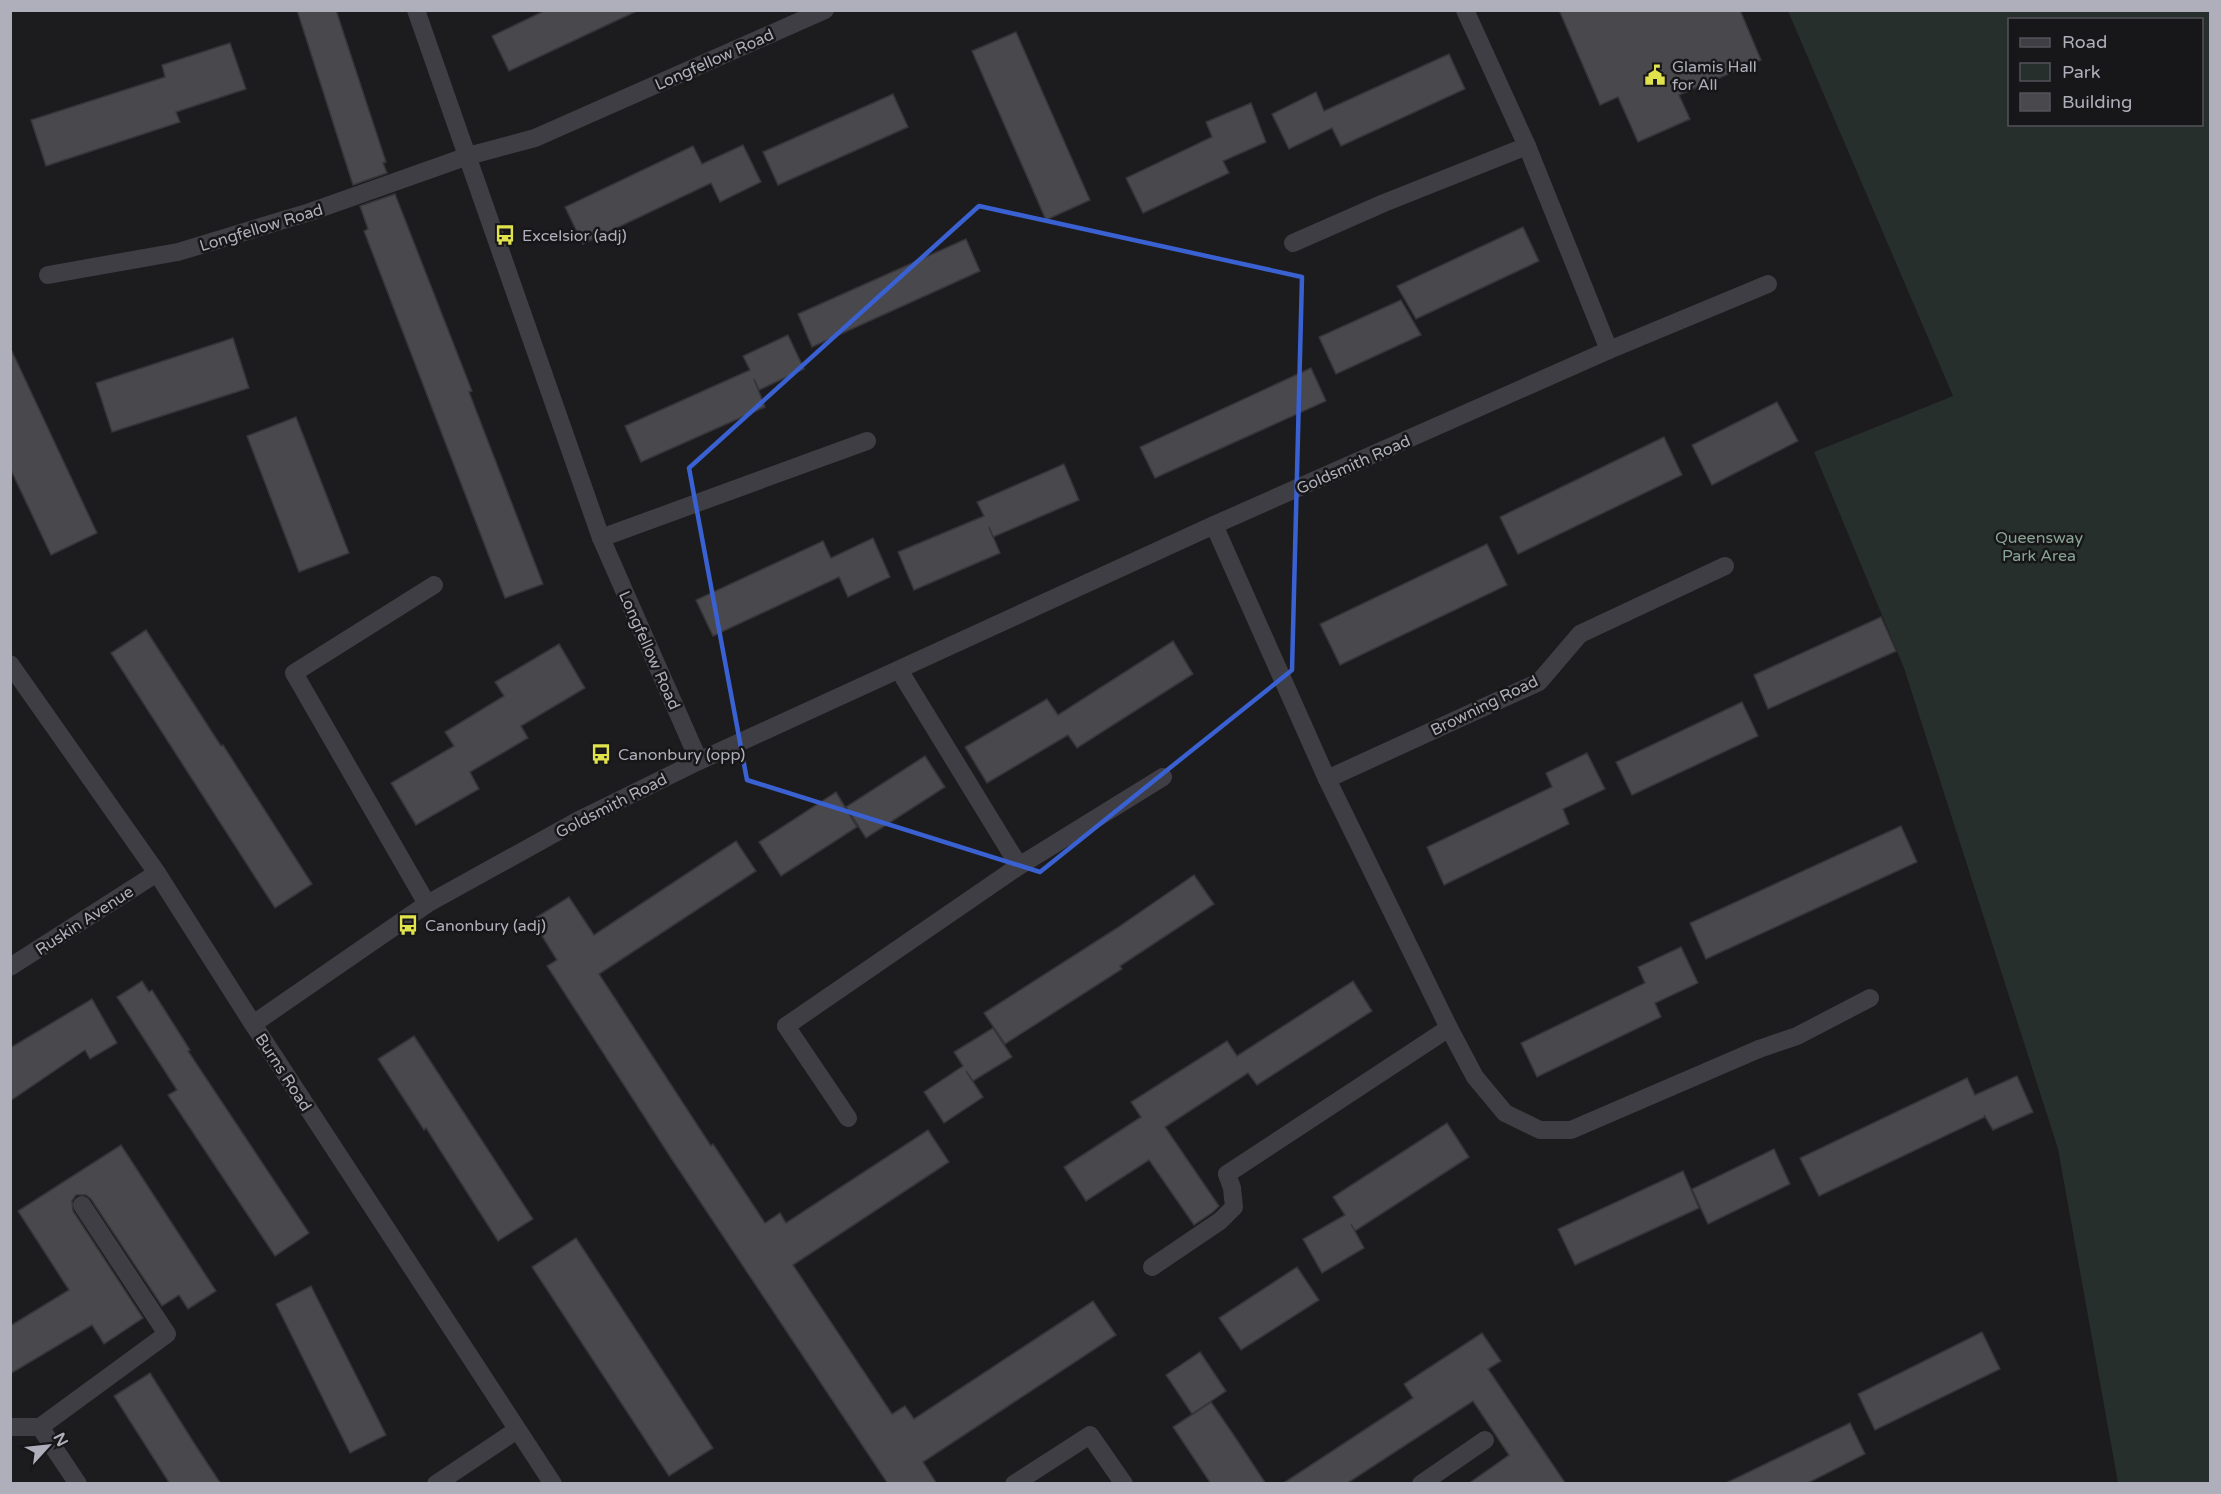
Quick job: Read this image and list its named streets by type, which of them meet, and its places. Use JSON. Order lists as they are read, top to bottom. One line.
{"streets":{"street":["Longfellow Road","Goldsmith Road","Browning Road","Ruskin Avenue","Burns Road"]},"crossings":[["Longfellow Road","Goldsmith Road"],["Goldsmith Road","Burns Road"],["Ruskin Avenue","Burns Road"]],"parks":["Queensway Park Area"],"places":{"public building":["Glamis Hall for All"],"bus stop":["Excelsior (adj)","Canonbury (opp)","Canonbury (adj)"]},"legend":["Road","Park","Building"],"north":"top right"}
